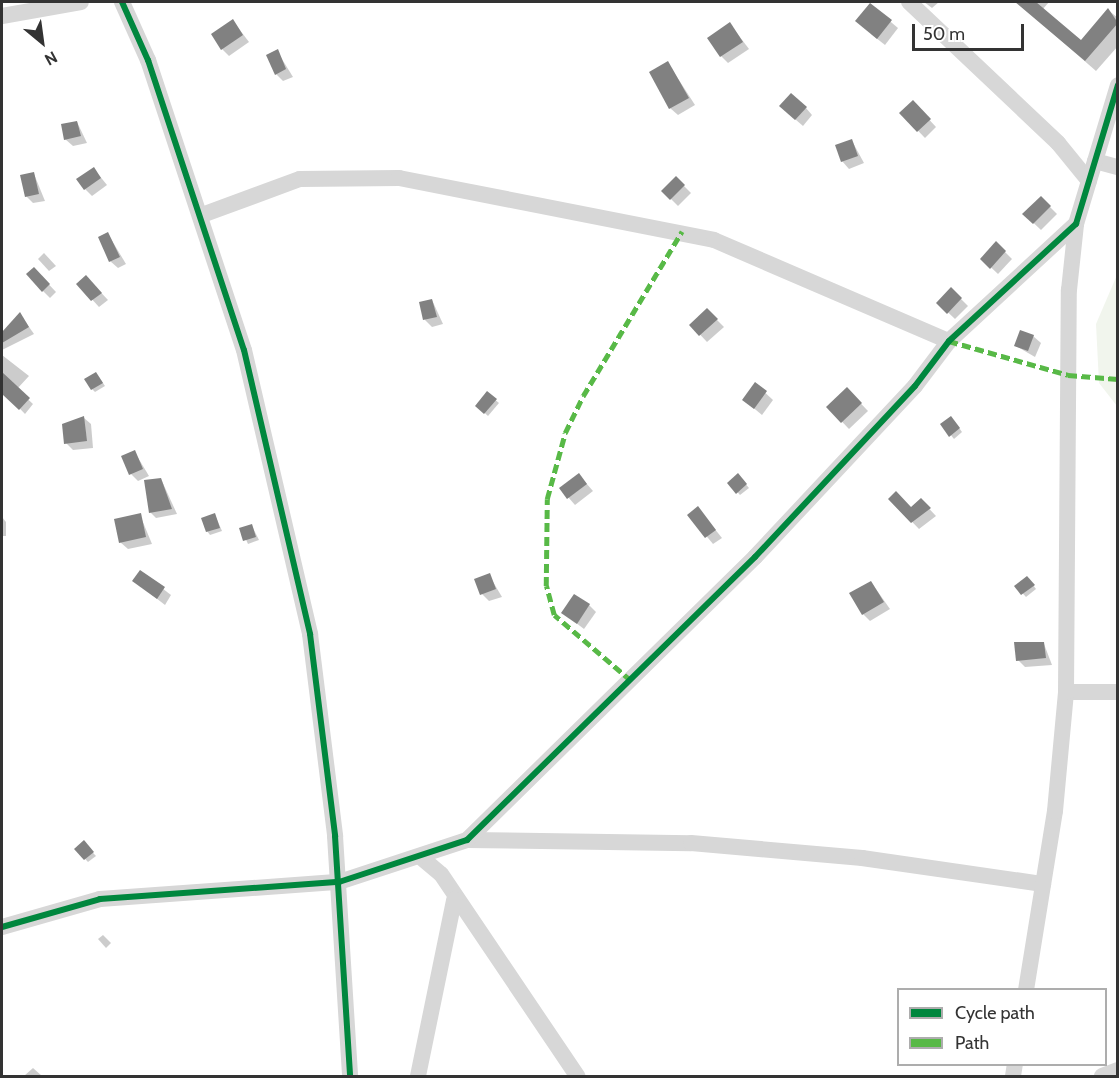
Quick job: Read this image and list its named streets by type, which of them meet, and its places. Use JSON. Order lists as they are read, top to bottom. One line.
{"legend":["Cycle path","Path"],"scale_bar":"50 m","north":"bottom right"}
